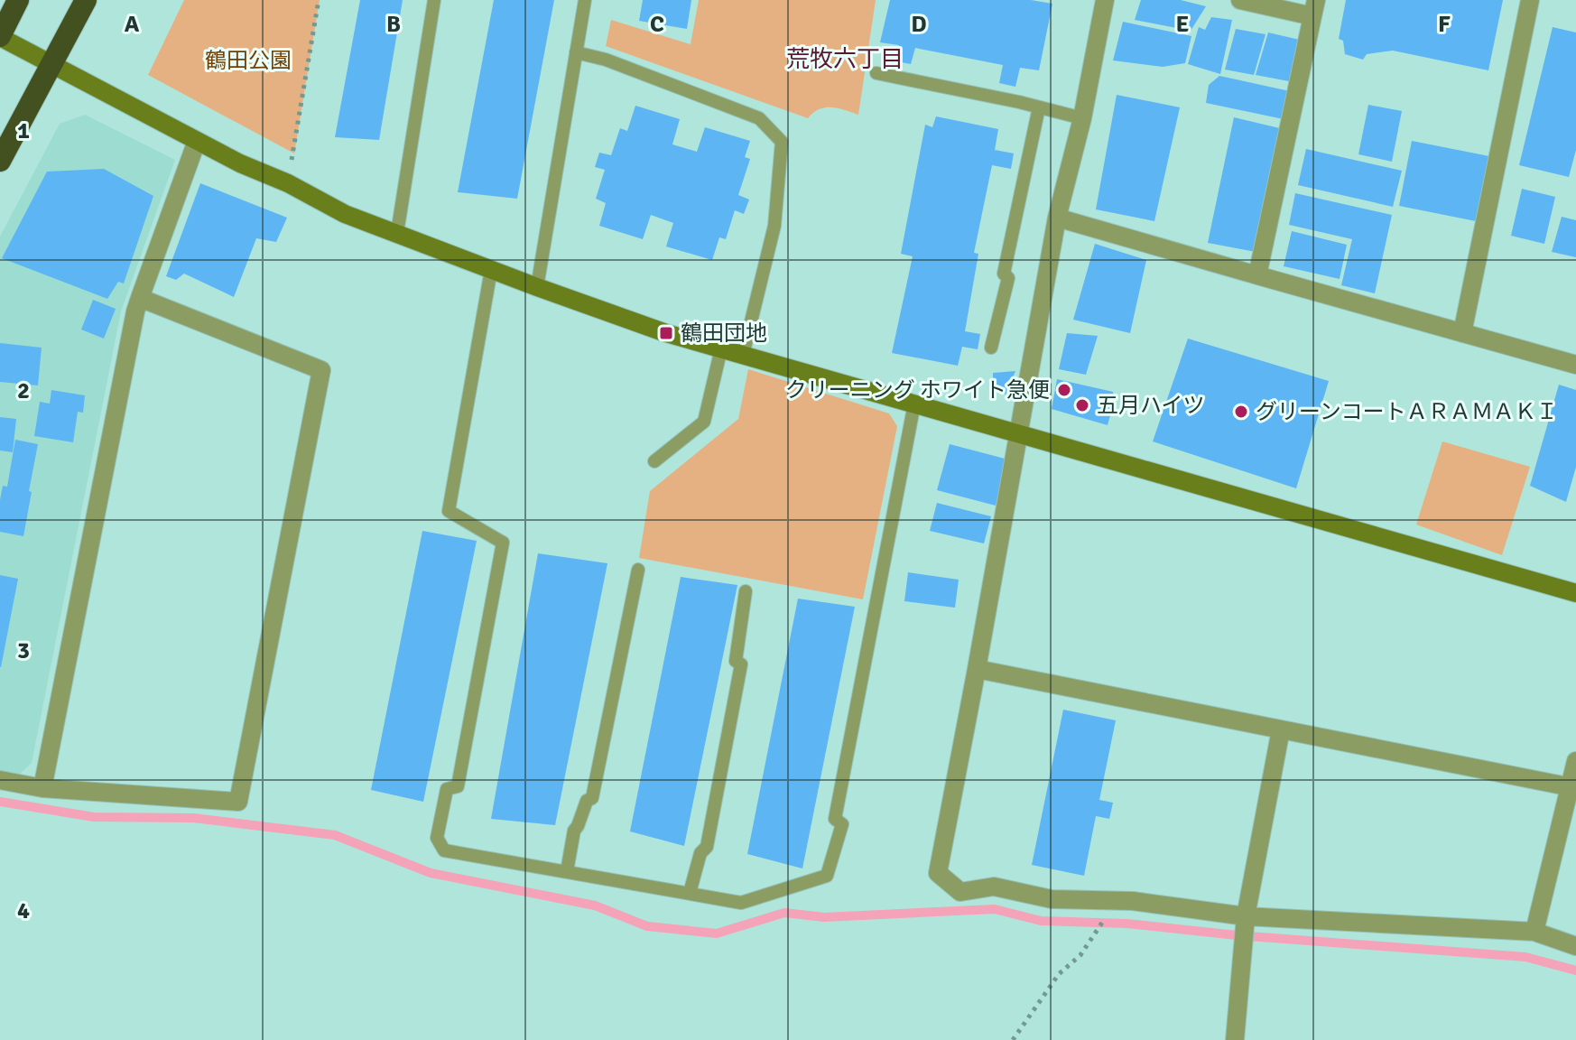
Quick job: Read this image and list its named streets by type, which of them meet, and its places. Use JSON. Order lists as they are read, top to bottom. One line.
{"districts":["荒牧六丁目"],"parks":["鶴田公園"],"places":{"transit":["鶴田団地"],"other":["クリーニング ホワイト急便","五月ハイツ","グリーンコートＡＲＡＭＡＫＩ"]},"grid":{"columns":["A","B","C","D","E","F"],"rows":["1","2","3","4"]}}
